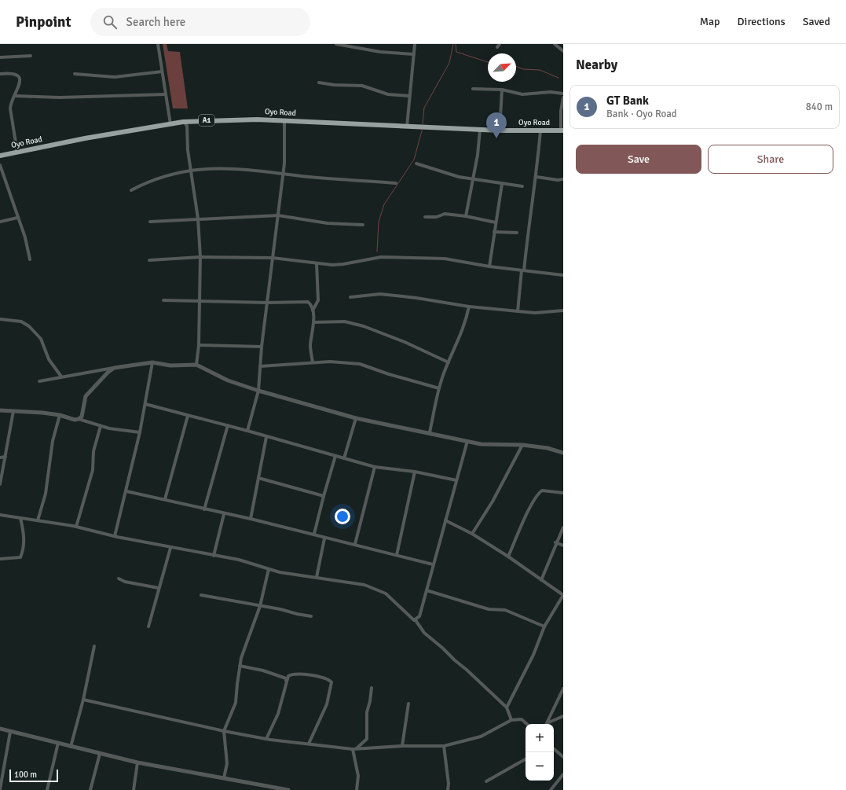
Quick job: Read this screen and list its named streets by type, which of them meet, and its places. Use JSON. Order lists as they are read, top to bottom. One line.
{"streets":{"highway":["Oyo Road","A1"]},"scale_bar":"100 m","north":"top right","page":{"header":"Pinpoint","search":"Search here","nav":["Map","Directions","Saved"],"heading":"Nearby","list":[{"mark":"1","name":"GT Bank","note":"Bank · Oyo Road","value":"840 m"}],"pins":"1","buttons":["Save","Share"],"map_buttons":["+","−"],"scale":"100 m"}}
